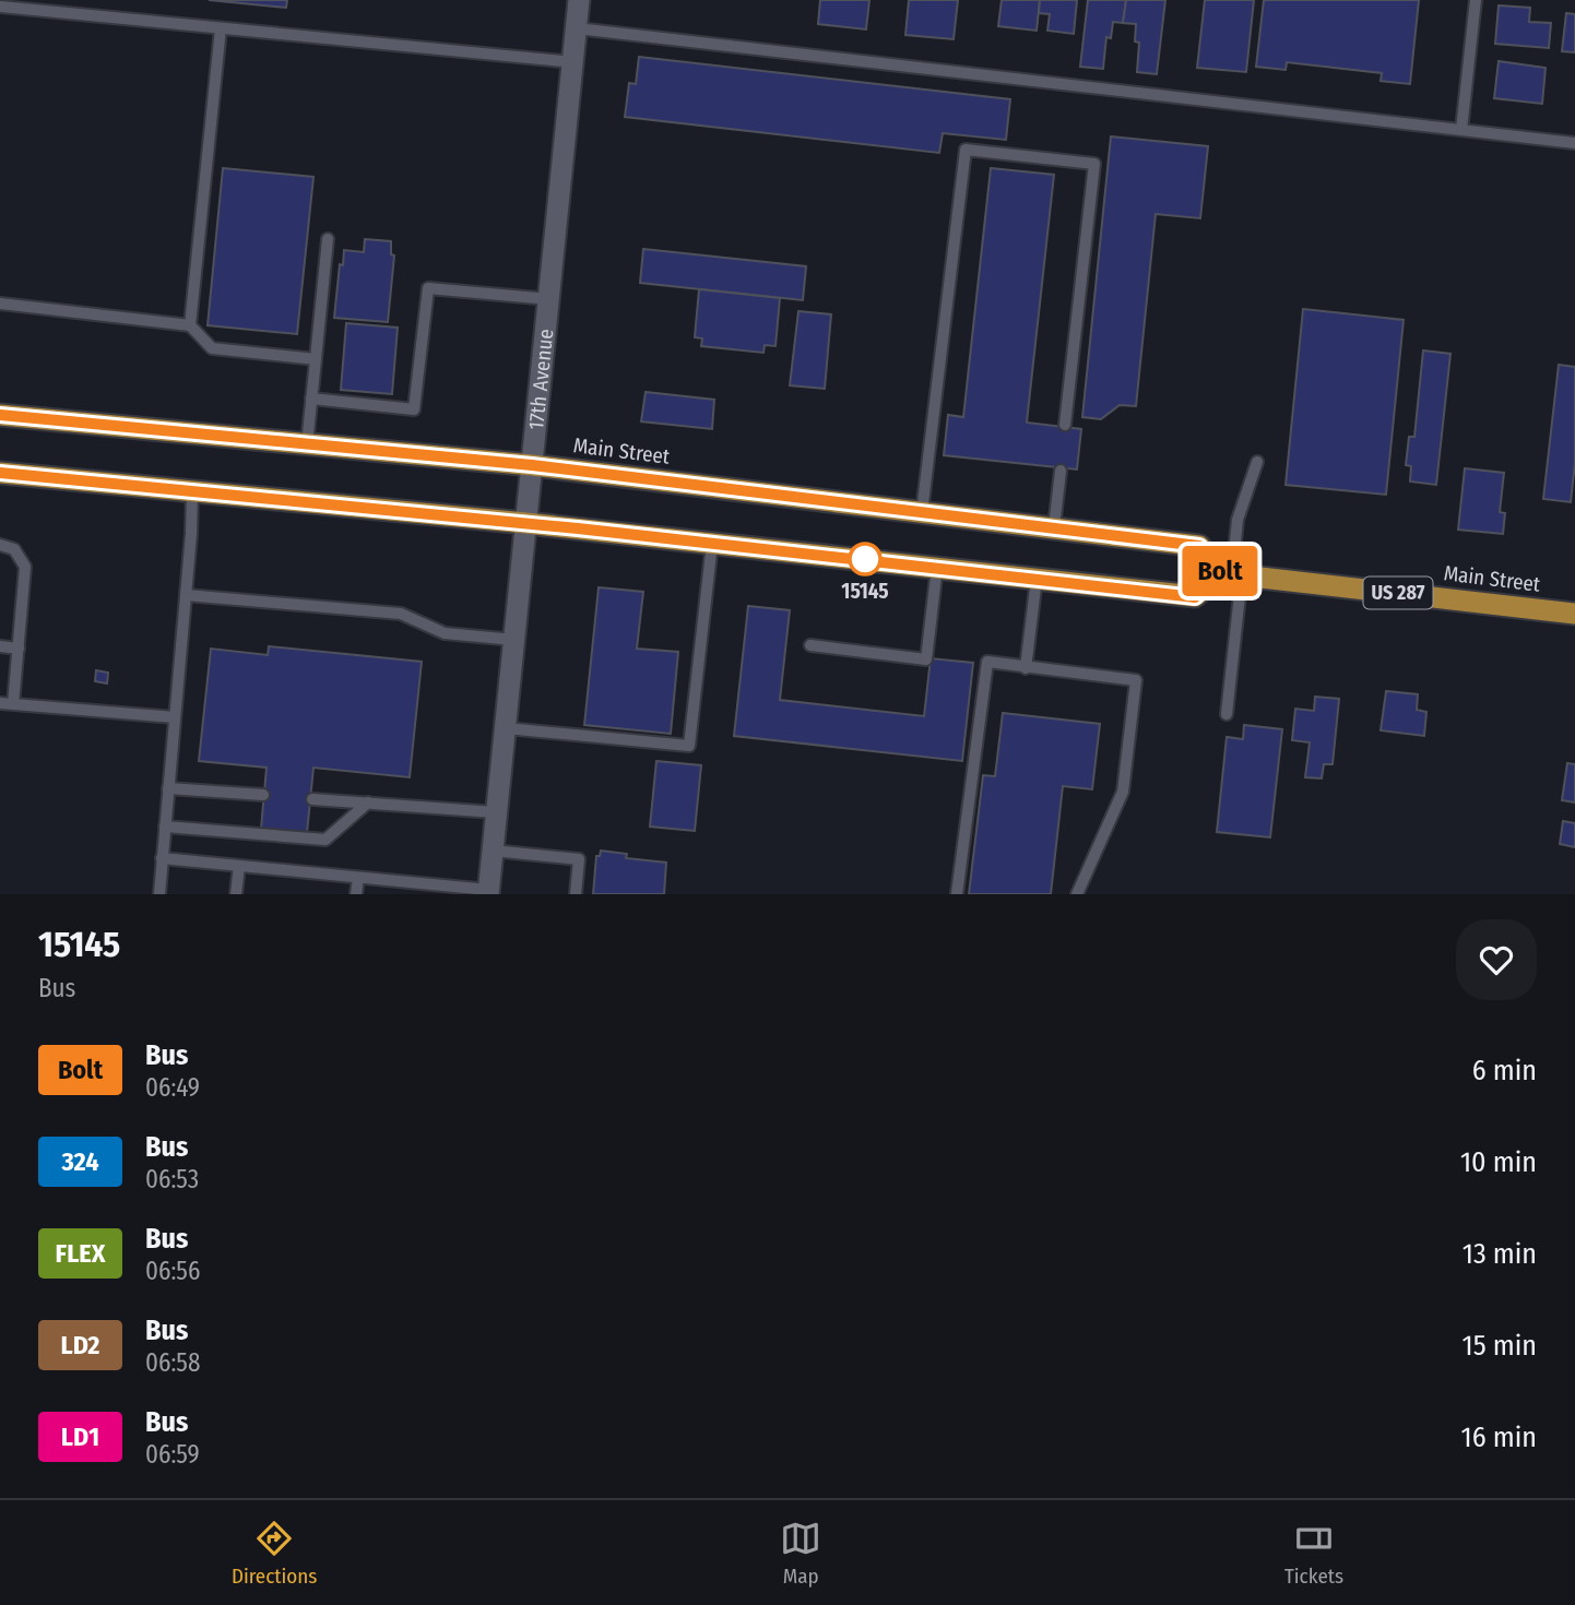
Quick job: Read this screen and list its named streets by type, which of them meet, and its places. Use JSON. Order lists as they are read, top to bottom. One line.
{"streets":{"highway":["Main Street","US 287"],"main road":["17th Avenue"]},"crossings":[["17th Avenue","Main Street"]],"places":["15145"],"lines":["bus line Bolt"],"page":{"on_map":"Bolt","heading":["15145","Bus"],"list":[{"mark":"Bolt","name":"Bus","note":"06:49","value":"6 min"},{"mark":"324","name":"Bus","note":"06:53","value":"10 min"},{"mark":"FLEX","name":"Bus","note":"06:56","value":"13 min"},{"mark":"LD2","name":"Bus","note":"06:58","value":"15 min"},{"mark":"LD1","name":"Bus","note":"06:59","value":"16 min"}],"tabs":["Directions","Map","Tickets"]}}
